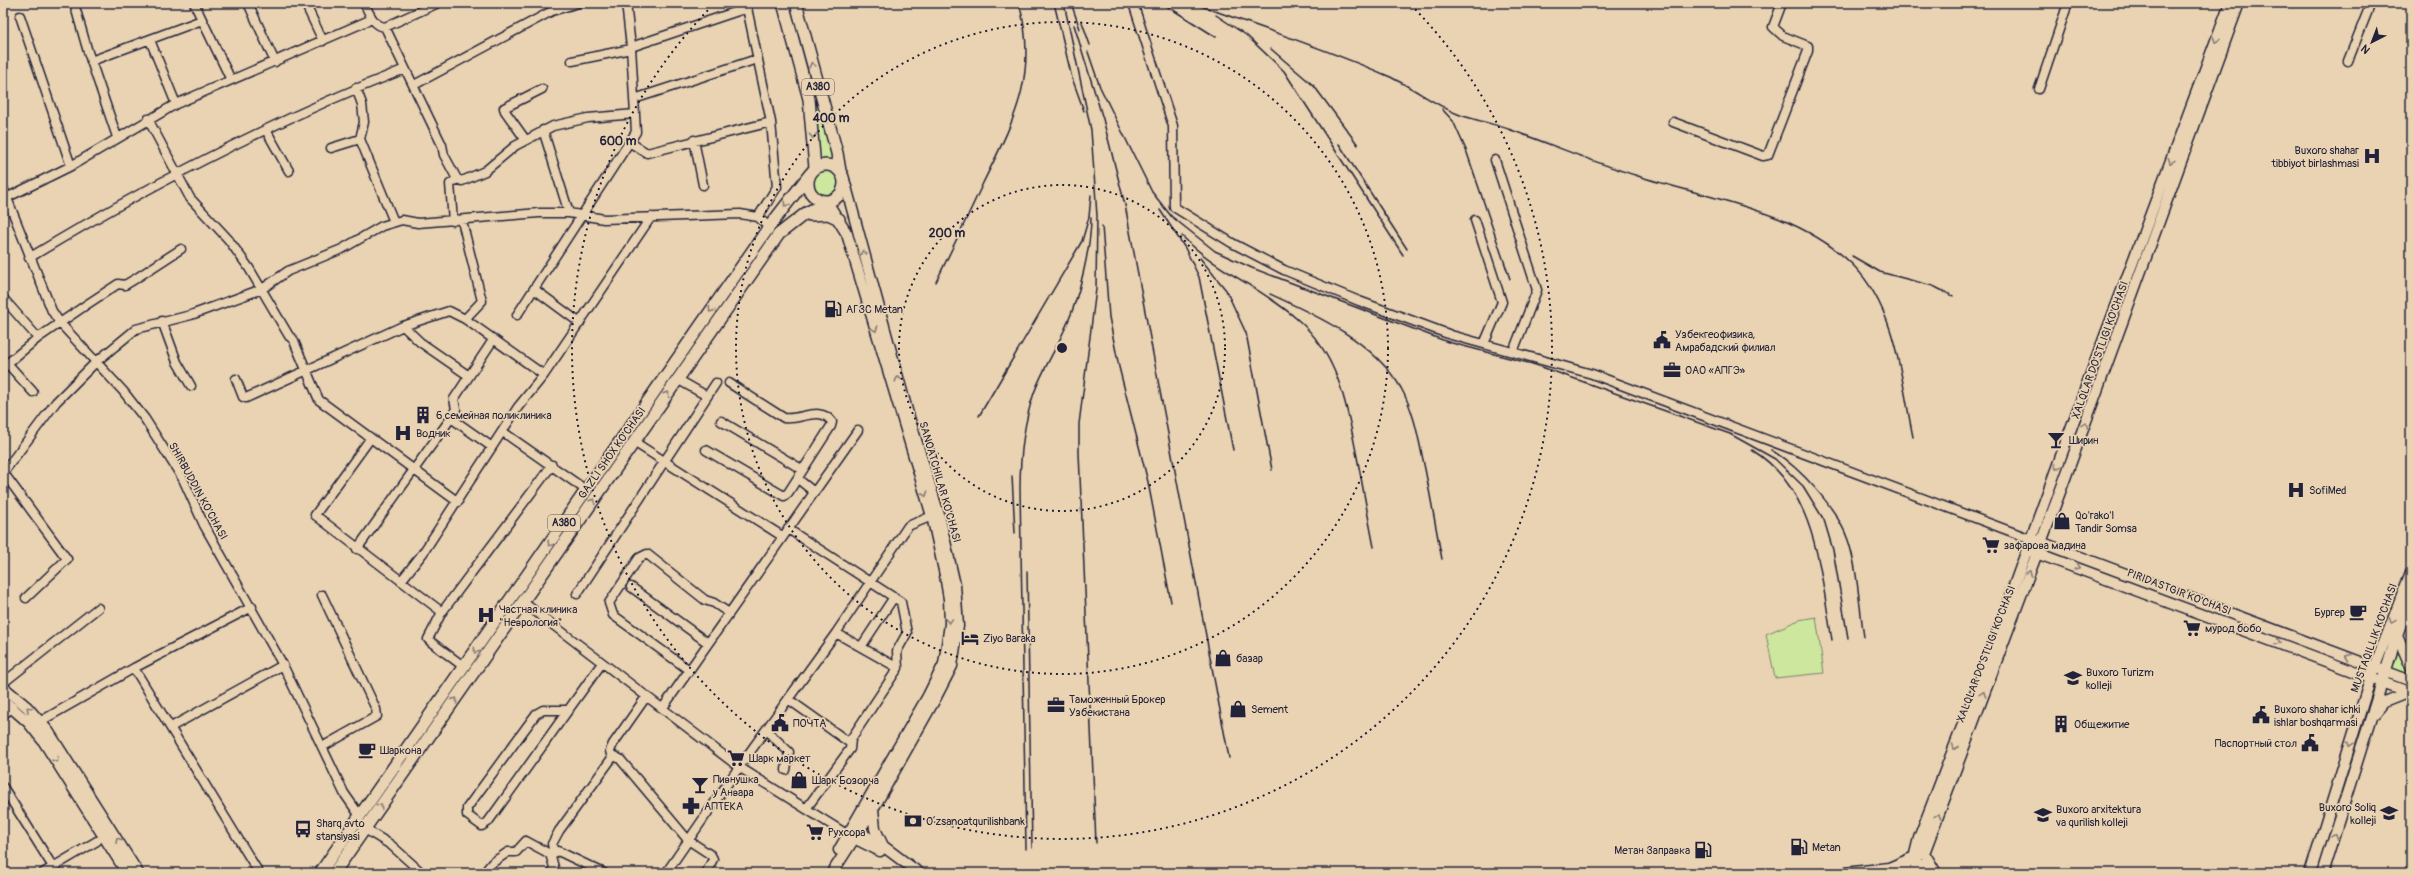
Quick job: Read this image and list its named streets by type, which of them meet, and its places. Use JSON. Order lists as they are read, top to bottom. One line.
{"streets":{"highway":["A380","GAZLI SHOX KO'CHASI"],"main road":["XALQLAR DO'STLIGI KO'CHASI","SANOATCHILAR KO'CHASI","PIRIDASTGIR KO'CHASI","MUSTAQILLIK KO'CHASI"],"street":["SHIRBUDDIN KO'CHASI"]},"crossings":[["A380","GAZLI SHOX KO'CHASI"],["A380","SANOATCHILAR KO'CHASI"],["XALQLAR DO'STLIGI KO'CHASI","PIRIDASTGIR KO'CHASI"],["GAZLI SHOX KO'CHASI","SANOATCHILAR KO'CHASI"],["GAZLI SHOX KO'CHASI","SHIRBUDDIN KO'CHASI"],["PIRIDASTGIR KO'CHASI","MUSTAQILLIK KO'CHASI"]],"places":{"hospital":["Buxoro shahar tibbiyot birlashmasi","Водник","SofiMed","Частная клиника \"Неврология\""],"fuel station":["АГЗС Metan","Metan","Метан Заправка"],"public building":["Узбекгеофизика, Амрабадский филиал","Buxoro shahar ichki ishlar boshqarmasi","ПОЧТА","Паспортный стол"],"office":["ОАО «АПГЭ»","Таможенный Брокер Узбекистана"],"building":["6 семейная поликлиника","Общежитие"],"bar":["Ширин","Пивнушка у Анвара"],"shop":["Qo'rako'l Tandir Somsa","базар","Sement","Шарк Бозорча"],"supermarket":["зафарова мадина","мурод бобо","Шарк маркет","Рухсора"],"cafe":["Бургер","Шаркона"],"hotel":["Ziyo Baraka"],"school or university":["Buxoro Turizm kolleji","Buxoro Soliq kolleji","Buxoro arxitektura va qurilish kolleji"],"pharmacy":["АПТЕКА"],"bank":["Oʻzsanoatqurilishbank"],"bus stop":["Sharq avto stansiyasi"]},"north":"bottom left","rings":["400 m","600 m","200 m"]}
